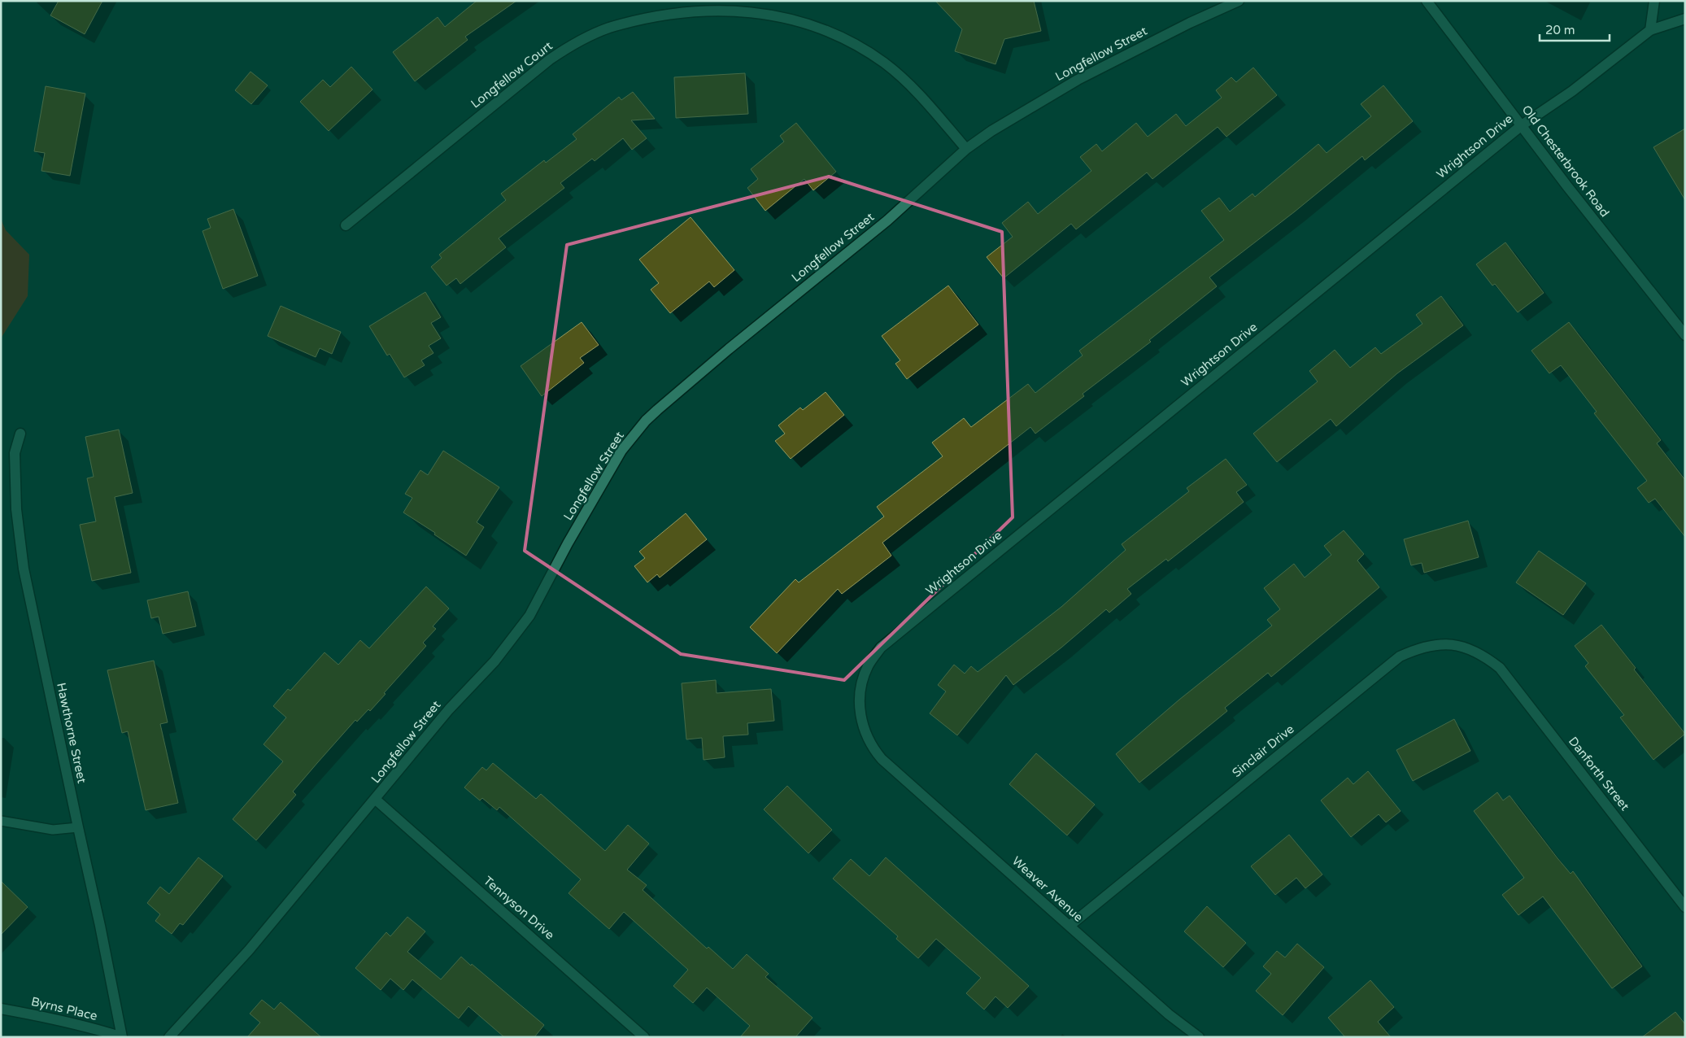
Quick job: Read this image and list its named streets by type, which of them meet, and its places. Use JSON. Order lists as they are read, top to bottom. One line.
{"streets":{"street":["Longfellow Street","Longfellow Court","Wrightson Drive","Old Chesterbrook Road","Hawthorne Street","Sinclair Drive","Danforth Street","Weaver Avenue","Tennyson Drive","Byrns Place"]},"crossings":[["Longfellow Street","Longfellow Court"],["Longfellow Street","Tennyson Drive"],["Wrightson Drive","Old Chesterbrook Road"],["Wrightson Drive","Weaver Avenue"],["Hawthorne Street","Byrns Place"],["Sinclair Drive","Danforth Street"],["Sinclair Drive","Weaver Avenue"]],"scale_bar":"20 m"}
